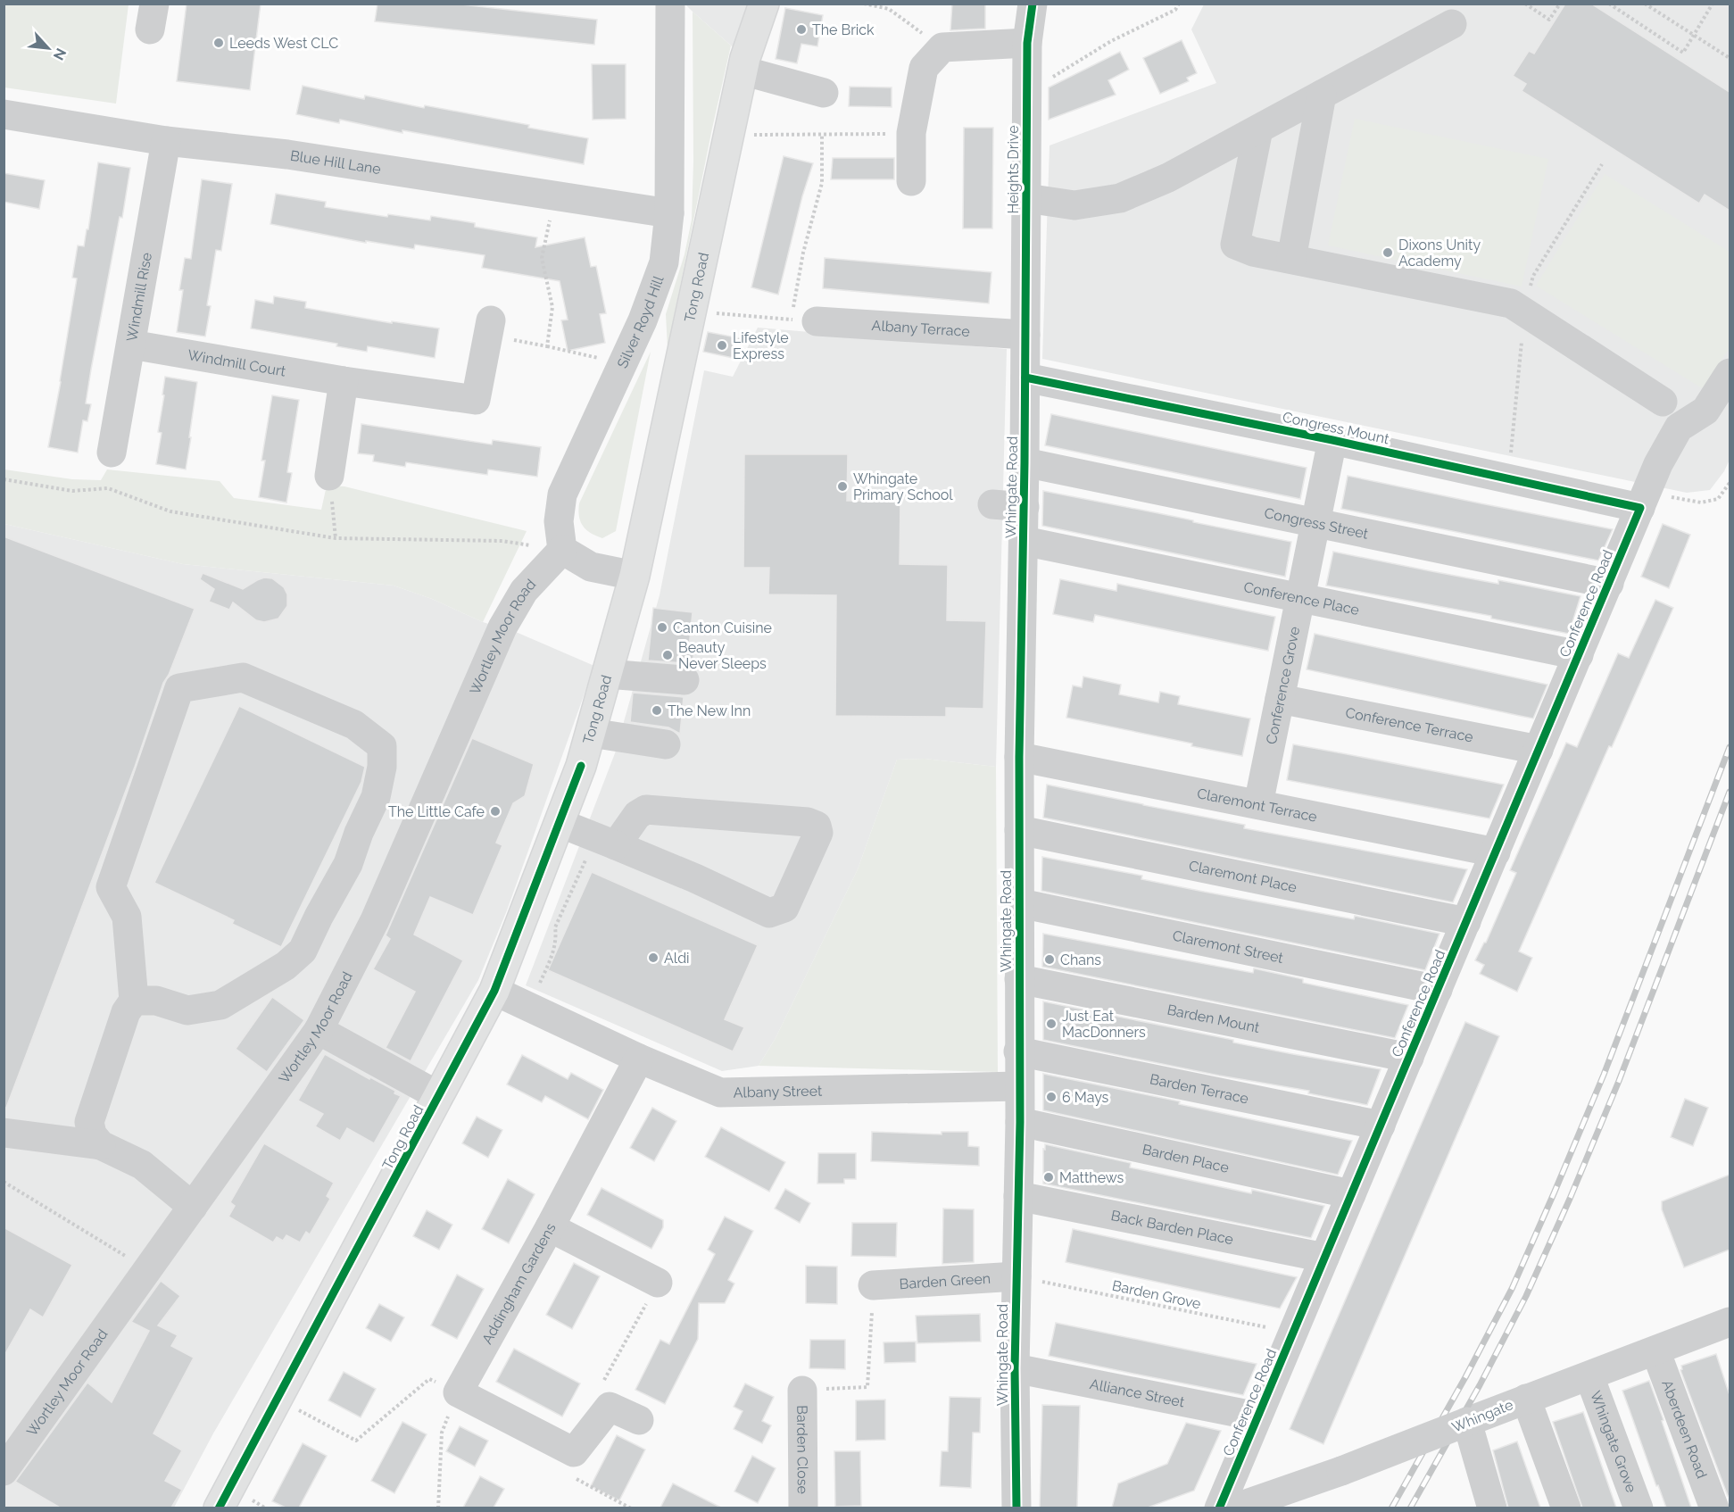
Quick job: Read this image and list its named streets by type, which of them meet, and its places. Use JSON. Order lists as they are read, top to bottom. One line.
{"streets":{"main road":["Tong Road"],"street":["Blue Hill Lane","Heights Drive","Windmill Rise","Silver Royd Hill","Albany Terrace","Windmill Court","Congress Mount","Whingate Road","Congress Street","Conference Place","Conference Road","Wortley Moor Road","Conference Grove","Conference Terrace","Claremont Terrace","Claremont Place","Claremont Street","Barden Mount","Barden Terrace","Albany Street","Barden Place","Back Barden Place","Barden Green","Addingham Gardens","Alliance Street","Whingate","Aberdeen Road","Whingate Grove","Barden Close"],"path":["Barden Grove"]},"crossings":[["Blue Hill Lane","Windmill Rise"],["Blue Hill Lane","Silver Royd Hill"],["Heights Drive","Albany Terrace"],["Heights Drive","Whingate Road"],["Tong Road","Albany Street"],["Windmill Rise","Windmill Court"],["Silver Royd Hill","Wortley Moor Road"],["Albany Terrace","Whingate Road"],["Congress Mount","Whingate Road"],["Congress Mount","Conference Road"],["Congress Mount","Conference Grove"],["Whingate Road","Congress Street"],["Whingate Road","Conference Place"],["Whingate Road","Claremont Terrace"],["Whingate Road","Claremont Place"],["Whingate Road","Claremont Street"],["Whingate Road","Barden Mount"],["Whingate Road","Barden Terrace"],["Whingate Road","Albany Street"],["Whingate Road","Barden Place"],["Whingate Road","Back Barden Place"],["Whingate Road","Barden Green"],["Whingate Road","Barden Grove"],["Whingate Road","Alliance Street"],["Congress Street","Conference Road"],["Congress Street","Conference Grove"],["Conference Place","Conference Road"],["Conference Place","Conference Grove"],["Conference Road","Conference Terrace"],["Conference Road","Claremont Terrace"],["Conference Road","Claremont Place"],["Conference Road","Claremont Street"],["Conference Road","Barden Mount"],["Conference Road","Barden Terrace"],["Conference Road","Barden Place"],["Conference Road","Back Barden Place"],["Conference Road","Barden Grove"],["Conference Road","Alliance Street"],["Conference Grove","Conference Terrace"],["Conference Grove","Claremont Terrace"],["Albany Street","Addingham Gardens"],["Barden Green","Barden Grove"],["Whingate","Aberdeen Road"],["Whingate","Whingate Grove"]],"places":["The Brick","Leeds West CLC","Dixons Unity Academy","Lifestyle Express","Whingate Primary School","Canton Cuisine","Beauty Never Sleeps","The New Inn","The Little Cafe","Aldi","Chans","Just Eat MacDonners","6 Mays","Matthews"],"north":"bottom right"}
